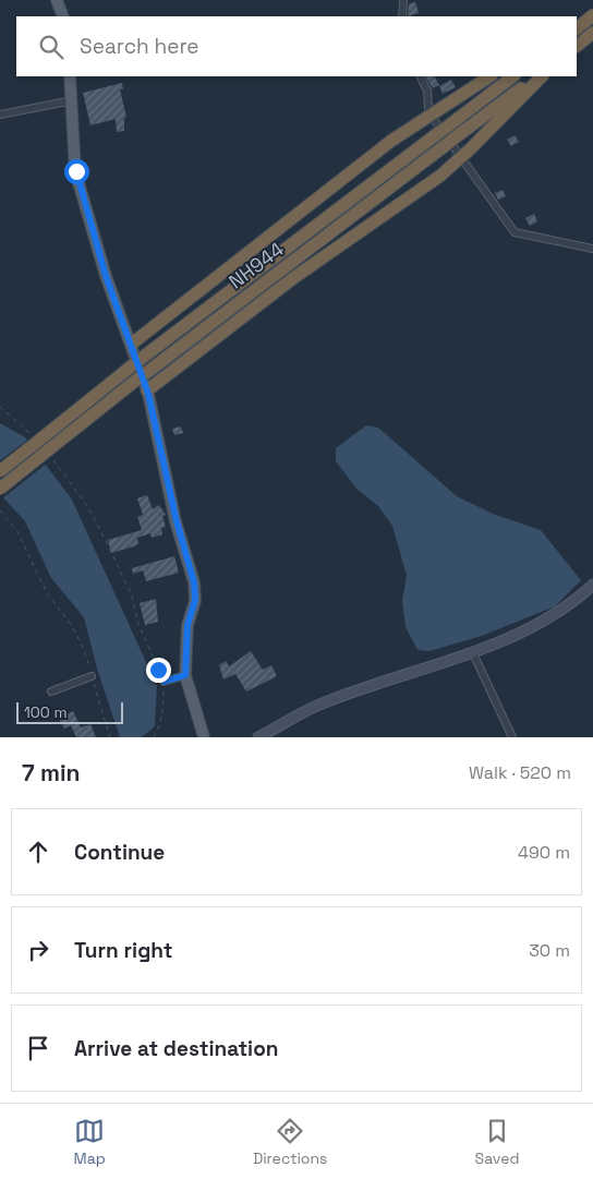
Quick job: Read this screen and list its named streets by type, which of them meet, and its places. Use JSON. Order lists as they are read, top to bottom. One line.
{"streets":{"highway":["NH944"]},"scale_bar":"100 m","page":{"search":"Search here","scale":"100 m","heading":["7 min","Walk · 520 m"],"list":[["Continue","490 m"],["Turn right","30 m"],"Arrive at destination"],"nav":["Map","Directions","Saved"]}}
